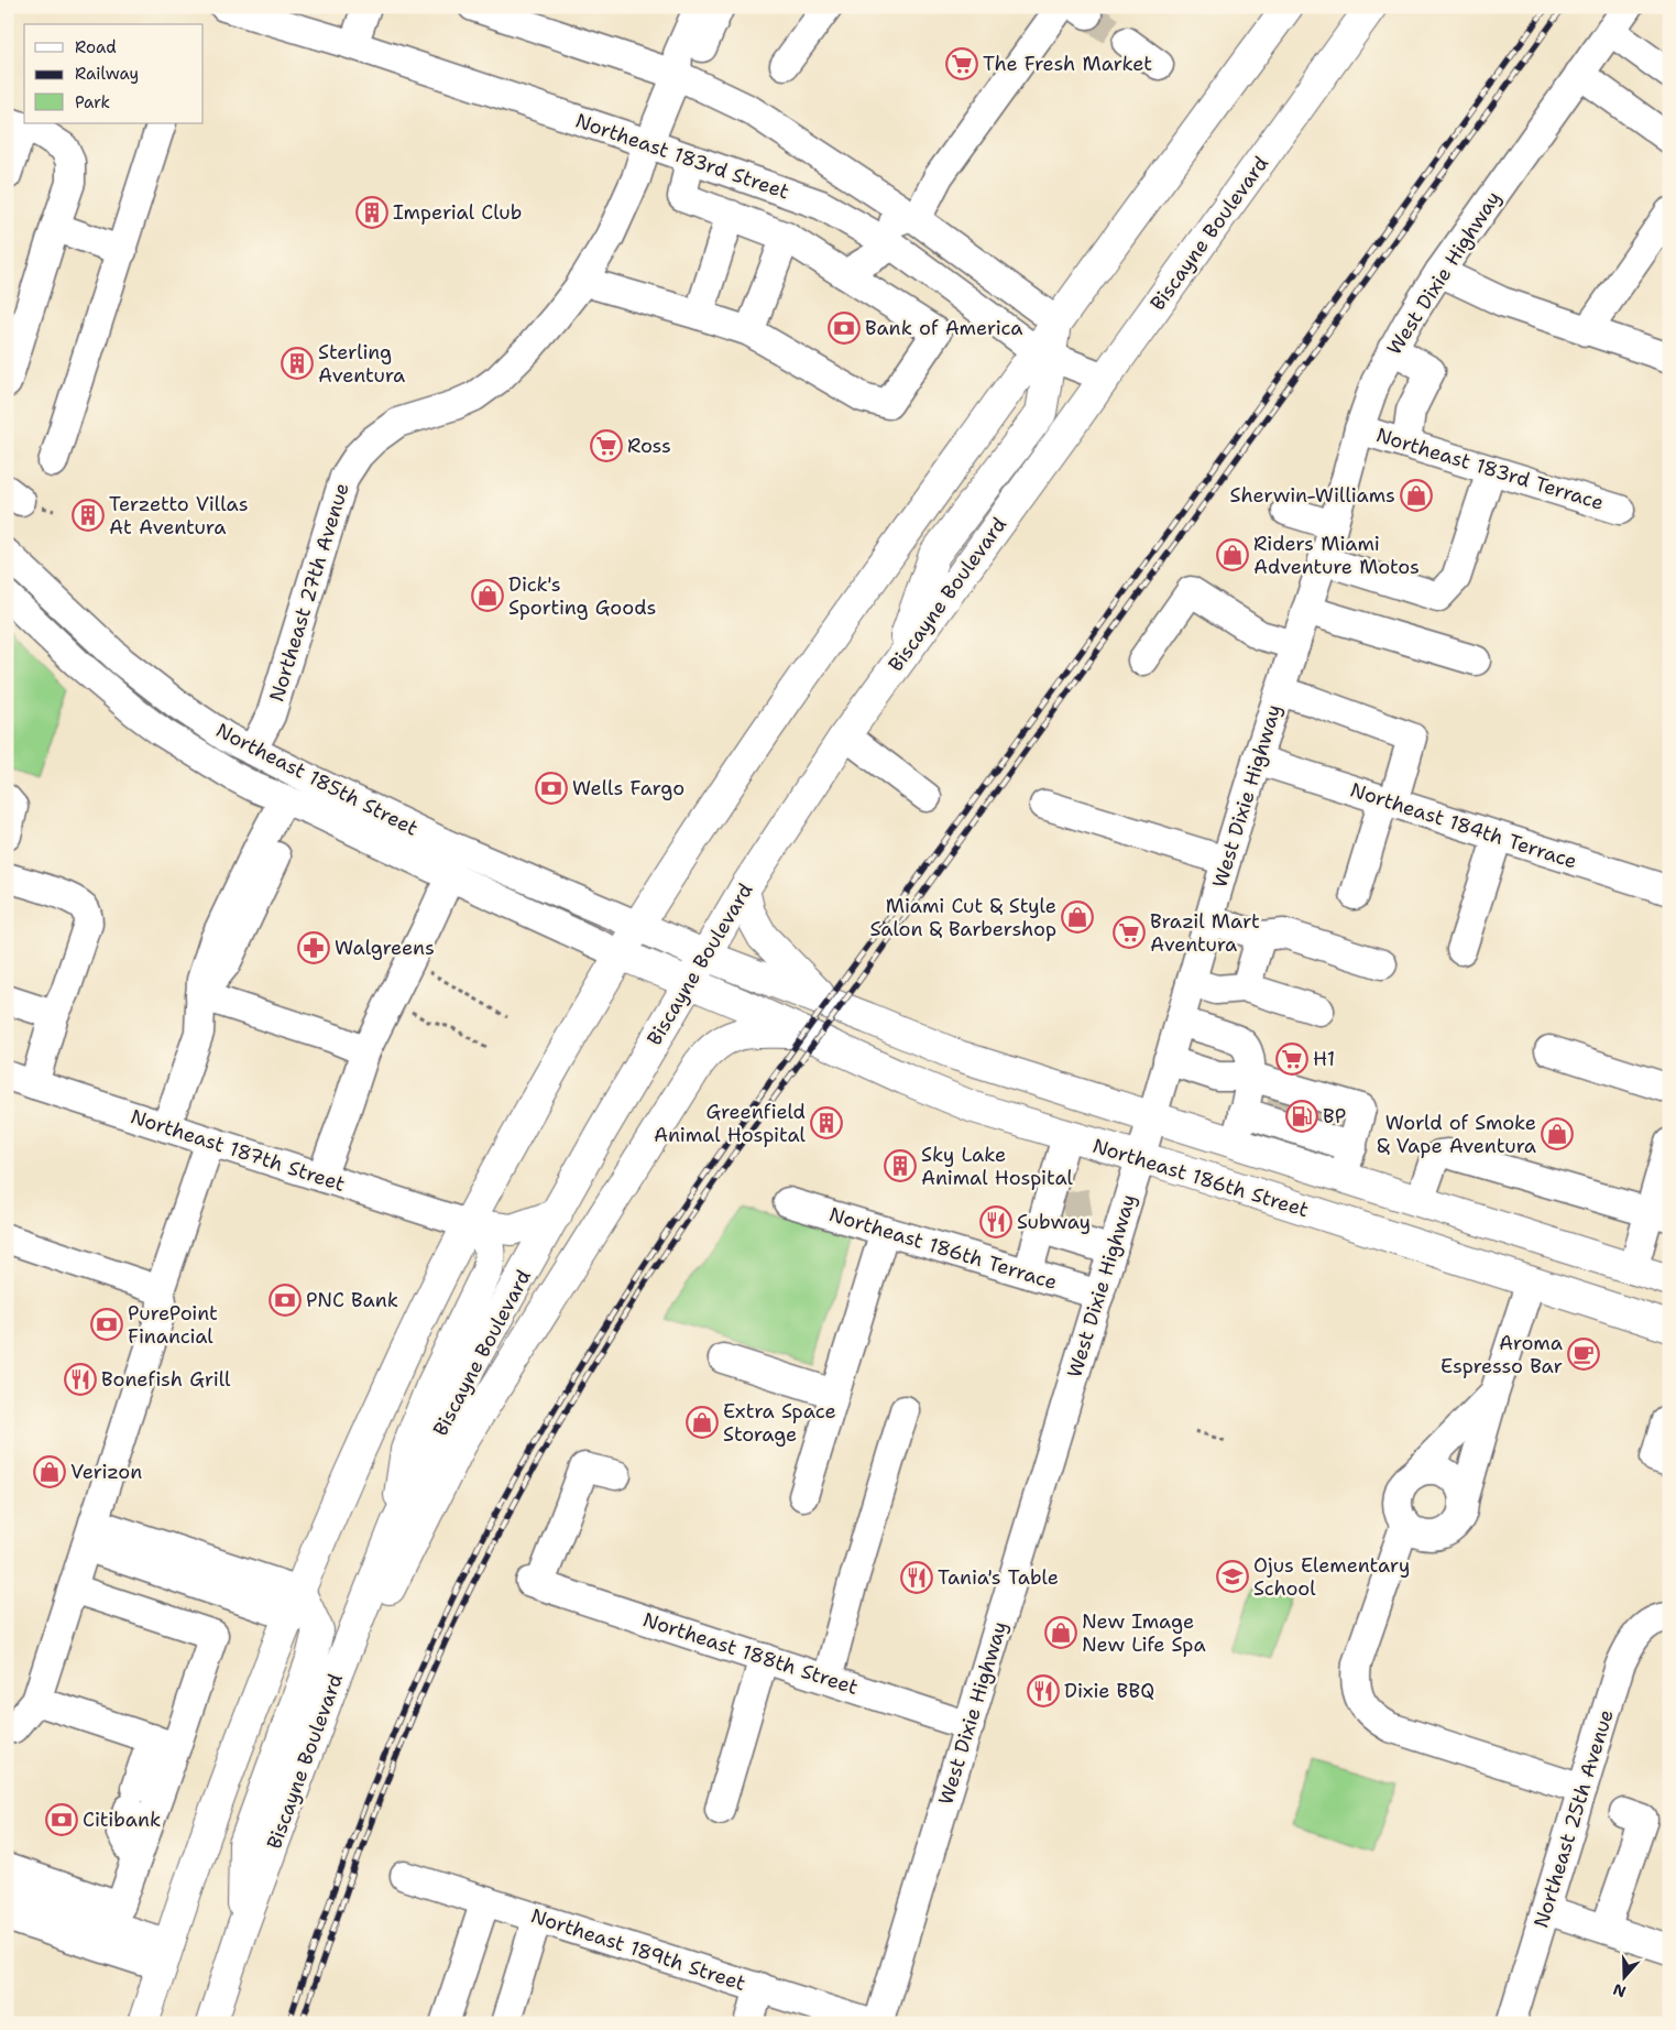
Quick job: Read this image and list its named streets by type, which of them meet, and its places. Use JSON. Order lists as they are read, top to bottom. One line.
{"streets":{"main road":["Biscayne Boulevard","Northeast 186th Street"],"street":["Northeast 183rd Street","West Dixie Highway","Northeast 183rd Terrace","Northeast 27th Avenue","Northeast 185th Street","Northeast 184th Terrace","Northeast 187th Street","Northeast 186th Terrace","Northeast 188th Street","Northeast 25th Avenue","Northeast 189th Street"]},"crossings":[["Northeast 183rd Street","Biscayne Boulevard"],["Northeast 183rd Street","Northeast 27th Avenue"],["Biscayne Boulevard","Northeast 186th Street"],["West Dixie Highway","Northeast 183rd Terrace"],["West Dixie Highway","Northeast 184th Terrace"],["West Dixie Highway","Northeast 186th Street"],["West Dixie Highway","Northeast 186th Terrace"],["West Dixie Highway","Northeast 188th Street"],["Northeast 27th Avenue","Northeast 185th Street"],["Northeast 185th Street","Northeast 186th Street"]],"places":{"supermarket":["The Fresh Market","Ross","Brazil Mart Aventura","H1"],"building":["Imperial Club","Sterling Aventura","Terzetto Villas At Aventura","Greenfield Animal Hospital","Sky Lake Animal Hospital"],"bank":["Bank of America","Wells Fargo","PNC Bank","PurePoint Financial","Citibank"],"shop":["Sherwin-Williams","Riders Miami Adventure Motos","Dick's Sporting Goods","Miami Cut & Style Salon & Barbershop","World of Smoke & Vape Aventura","Extra Space Storage","Verizon","New Image New Life Spa"],"pharmacy":["Walgreens"],"fuel station":["BP"],"restaurant":["Subway","Bonefish Grill","Tania's Table","Dixie BBQ"],"cafe":["Aroma Espresso Bar"],"school or university":["Ojus Elementary School"]},"legend":["Road","Railway","Park"],"north":"bottom"}
